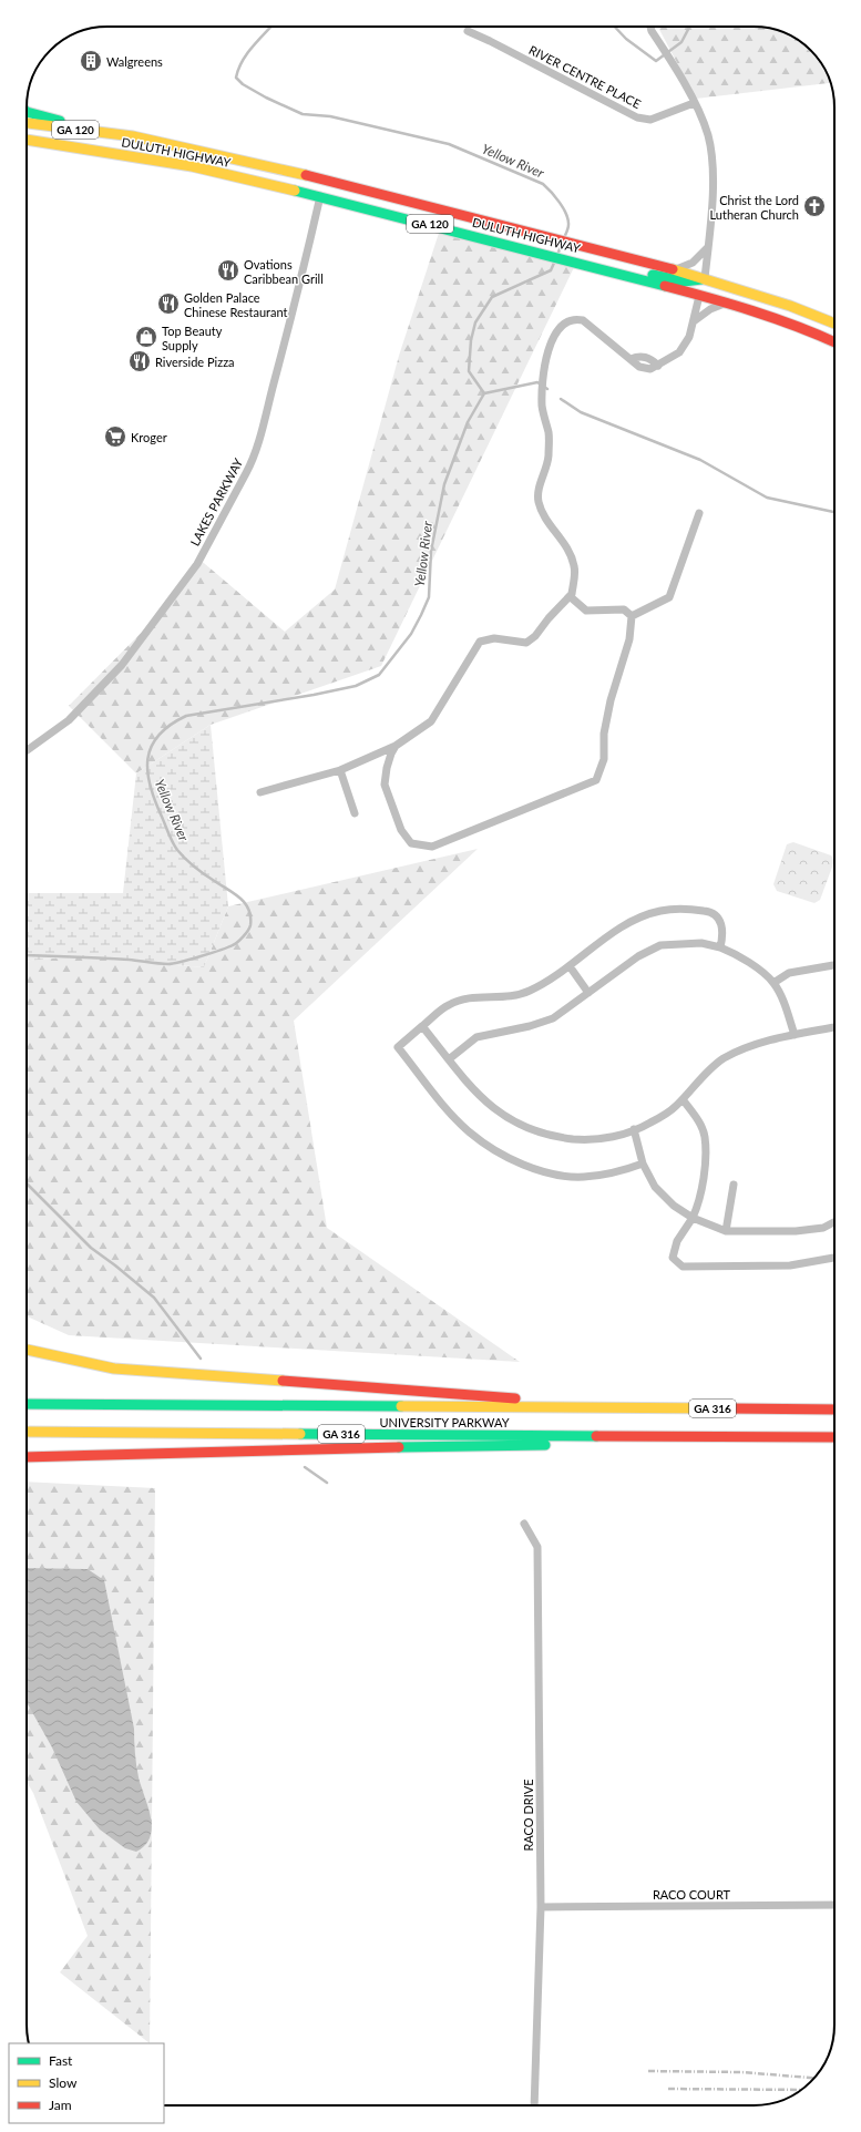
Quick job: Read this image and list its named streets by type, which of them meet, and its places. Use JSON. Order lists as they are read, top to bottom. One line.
{"streets":{"main road":["GA 120","DULUTH HIGHWAY","GA 316","UNIVERSITY PARKWAY"],"street":["RIVER CENTRE PLACE","LAKES PARKWAY","RACO DRIVE","RACO COURT"]},"crossings":[["DULUTH HIGHWAY","LAKES PARKWAY"],["RACO DRIVE","RACO COURT"]],"water":["Yellow River"],"places":{"building":["Walgreens"],"church":["Christ the Lord Lutheran Church"],"restaurant":["Ovations Caribbean Grill","Golden Palace Chinese Restaurant","Riverside Pizza"],"shop":["Top Beauty Supply"],"supermarket":["Kroger"]},"legend":["Fast","Slow","Jam"]}
